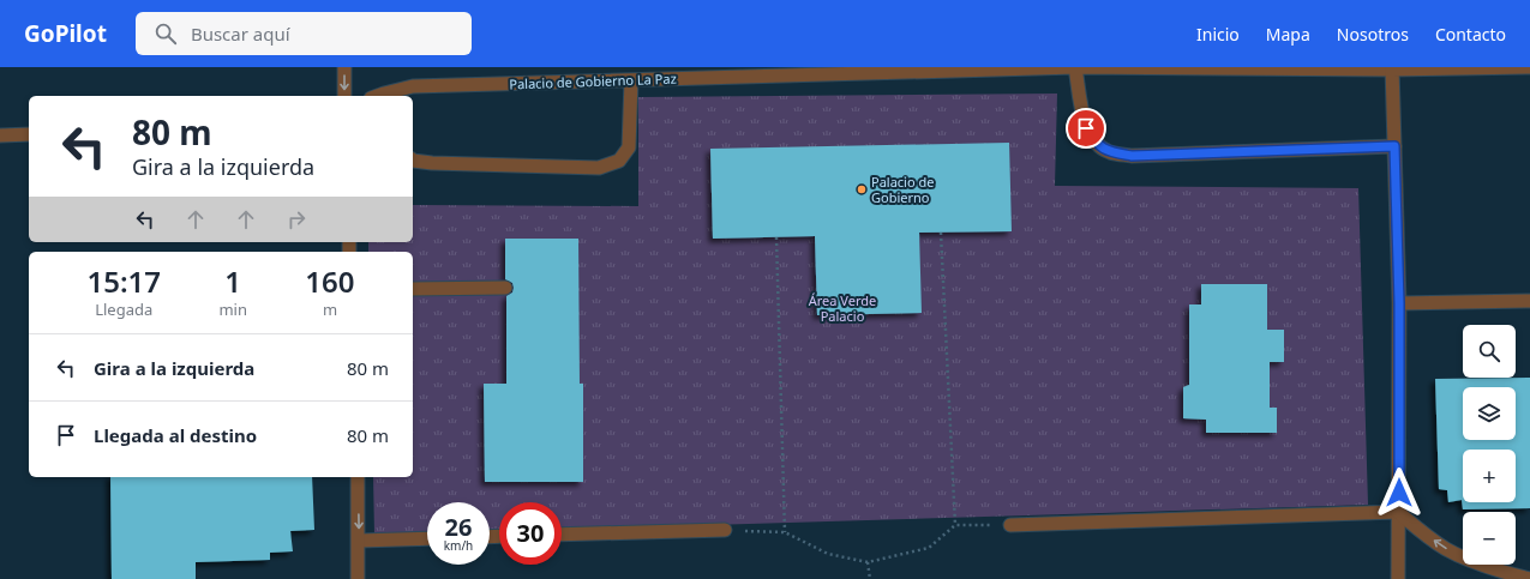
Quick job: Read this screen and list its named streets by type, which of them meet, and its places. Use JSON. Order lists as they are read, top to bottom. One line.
{"streets":{"street":["Palacio de Gobierno La Paz"]},"parks":["Área Verde Palacio"],"places":["Palacio de Gobierno"],"page":{"header":"GoPilot","search":"Buscar aquí","nav":["Inicio","Mapa","Nosotros","Contacto"],"turn":["80 m","Gira a la izquierda"],"eta":["15:17","Llegada","1","min","160","m"],"map_buttons":["+","−"],"list":[{"name":"Gira a la izquierda","value":"80 m"},{"name":"Llegada al destino","value":"80 m"}],"speed":"26 km/h","limit":"30"}}
